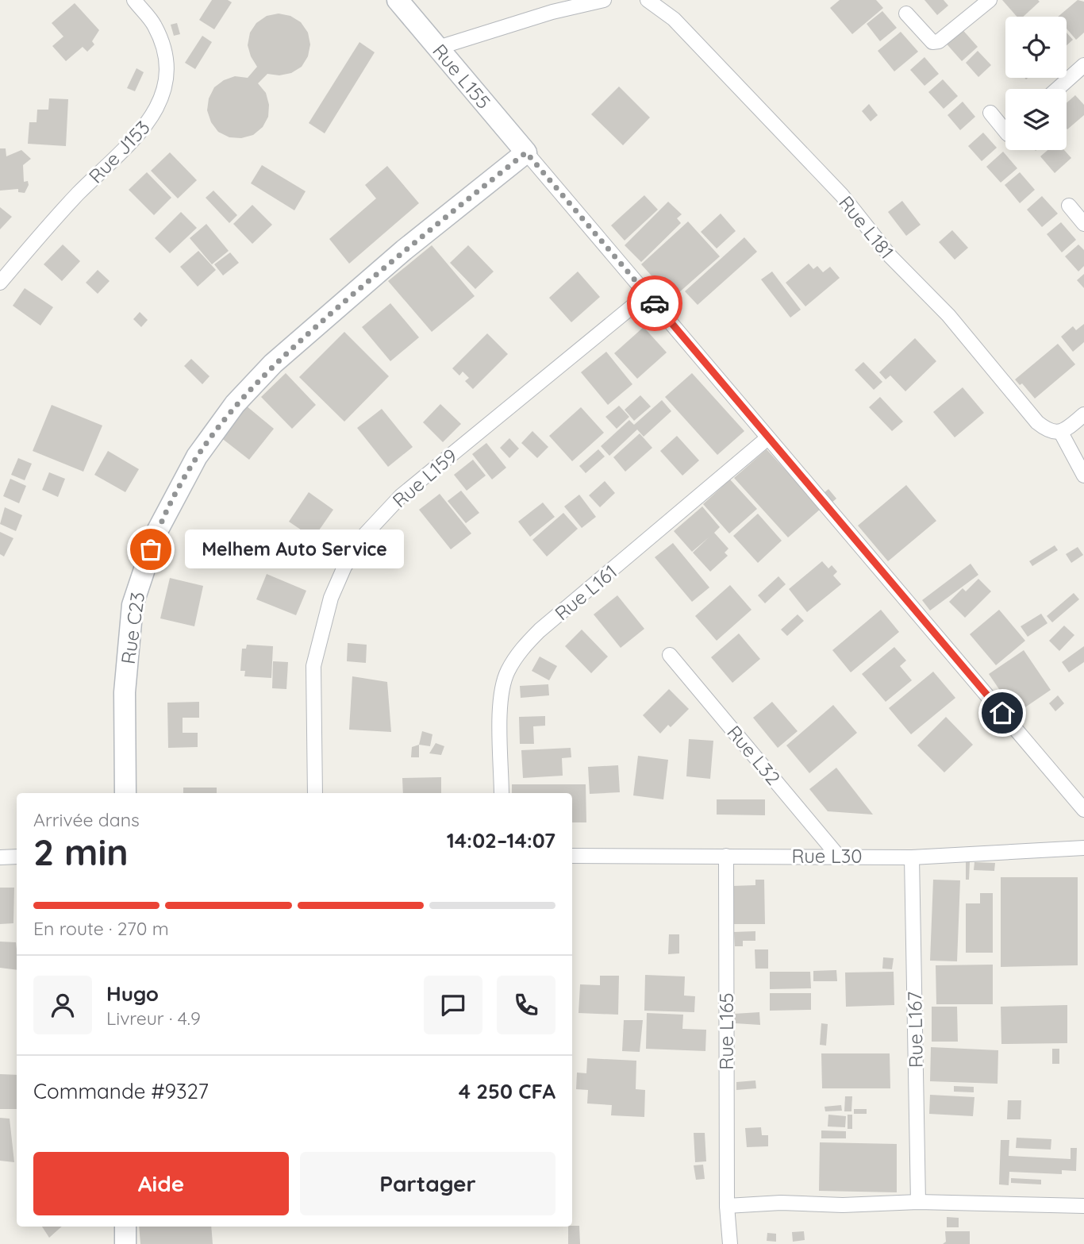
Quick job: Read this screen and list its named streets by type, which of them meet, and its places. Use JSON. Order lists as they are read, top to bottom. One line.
{"streets":{"street":["Rue L155","Rue J153","Rue L181","Rue L159","Rue L161","Rue C23","Rue L32","Rue L30","Rue L167","Rue L165"]},"crossings":[["Rue L155","Rue C23"],["Rue L32","Rue L30"],["Rue L30","Rue L167"],["Rue L30","Rue L165"]],"places":["Melhem Auto Service"],"page":{"bubble":"Melhem Auto Service","heading":["2 min","Arrivée dans","14:02–14:07"],"panel":["Hugo","Livreur · 4.9","Commande #9327","4 250 CFA"],"bar":"En route · 270 m","buttons":["Aide","Partager"]}}
